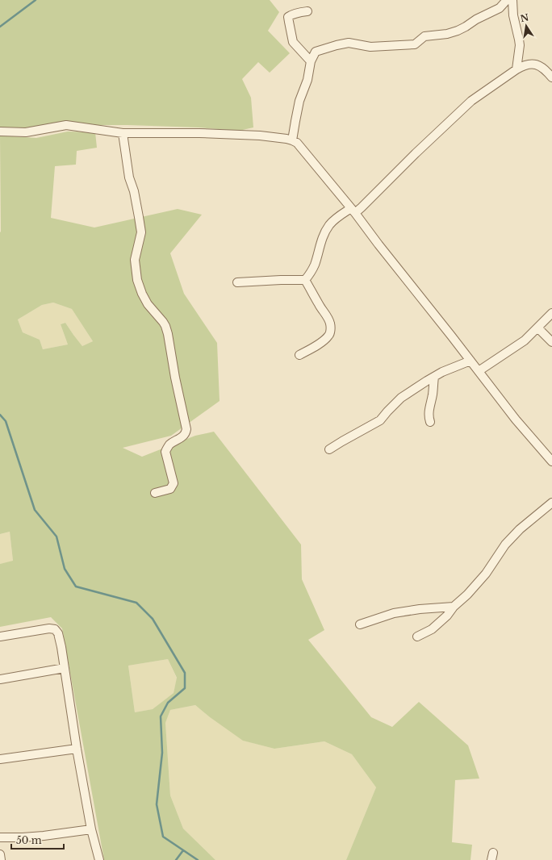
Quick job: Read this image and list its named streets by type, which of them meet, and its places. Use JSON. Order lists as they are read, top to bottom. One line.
{"scale_bar":"50 m","north":"top"}
